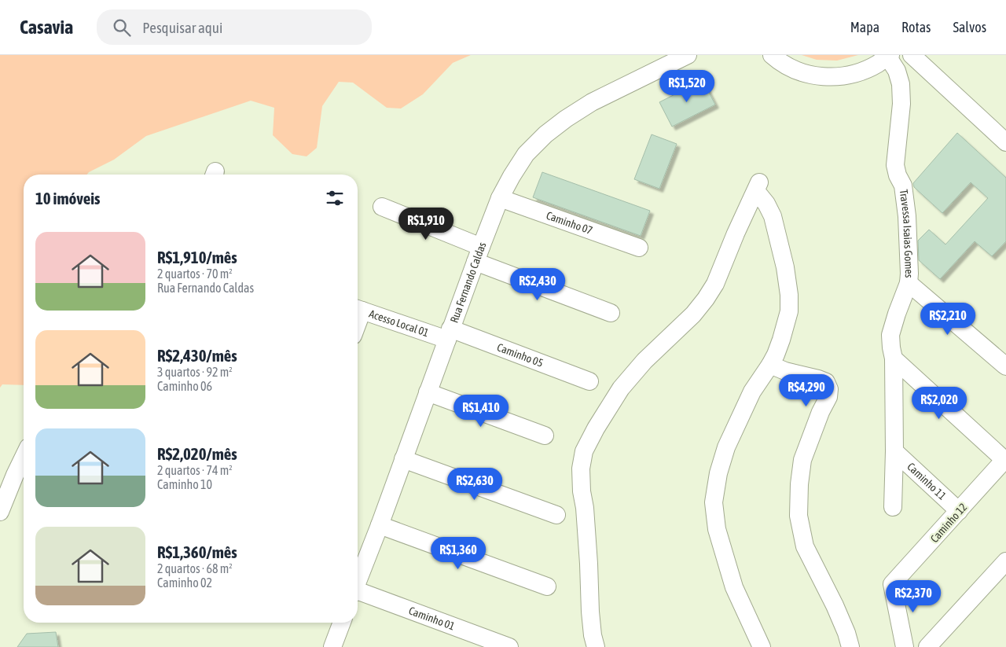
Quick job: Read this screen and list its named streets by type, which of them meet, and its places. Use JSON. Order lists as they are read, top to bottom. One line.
{"streets":{"street":["Caminho 07","Travessa Isaias Gomes","Rua Fernando Caldas","Acesso Local 01","Caminho 05","Caminho 11","Caminho 12","Caminho 01"]},"crossings":[["Caminho 07","Rua Fernando Caldas"],["Travessa Isaias Gomes","Caminho 11"],["Travessa Isaias Gomes","Caminho 12"],["Rua Fernando Caldas","Acesso Local 01"],["Rua Fernando Caldas","Caminho 05"],["Acesso Local 01","Caminho 05"],["Caminho 11","Caminho 12"]],"page":{"header":"Casavia","search":"Pesquisar aqui","nav":["Mapa","Rotas","Salvos"],"price":["R$1,520","R$1,910","R$2,430","R$2,210","R$4,290","R$2,020","R$1,410","R$2,630","R$1,360","R$2,370"],"heading":"10 imóveis","list":[{"name":"R$1,910/mês","note":"2 quartos · 70 m² · Rua Fernando Caldas"},{"name":"R$2,430/mês","note":"3 quartos · 92 m² · Caminho 06"},{"name":"R$2,020/mês","note":"2 quartos · 74 m² · Caminho 10"},{"name":"R$1,360/mês","note":"2 quartos · 68 m² · Caminho 02"}]}}
